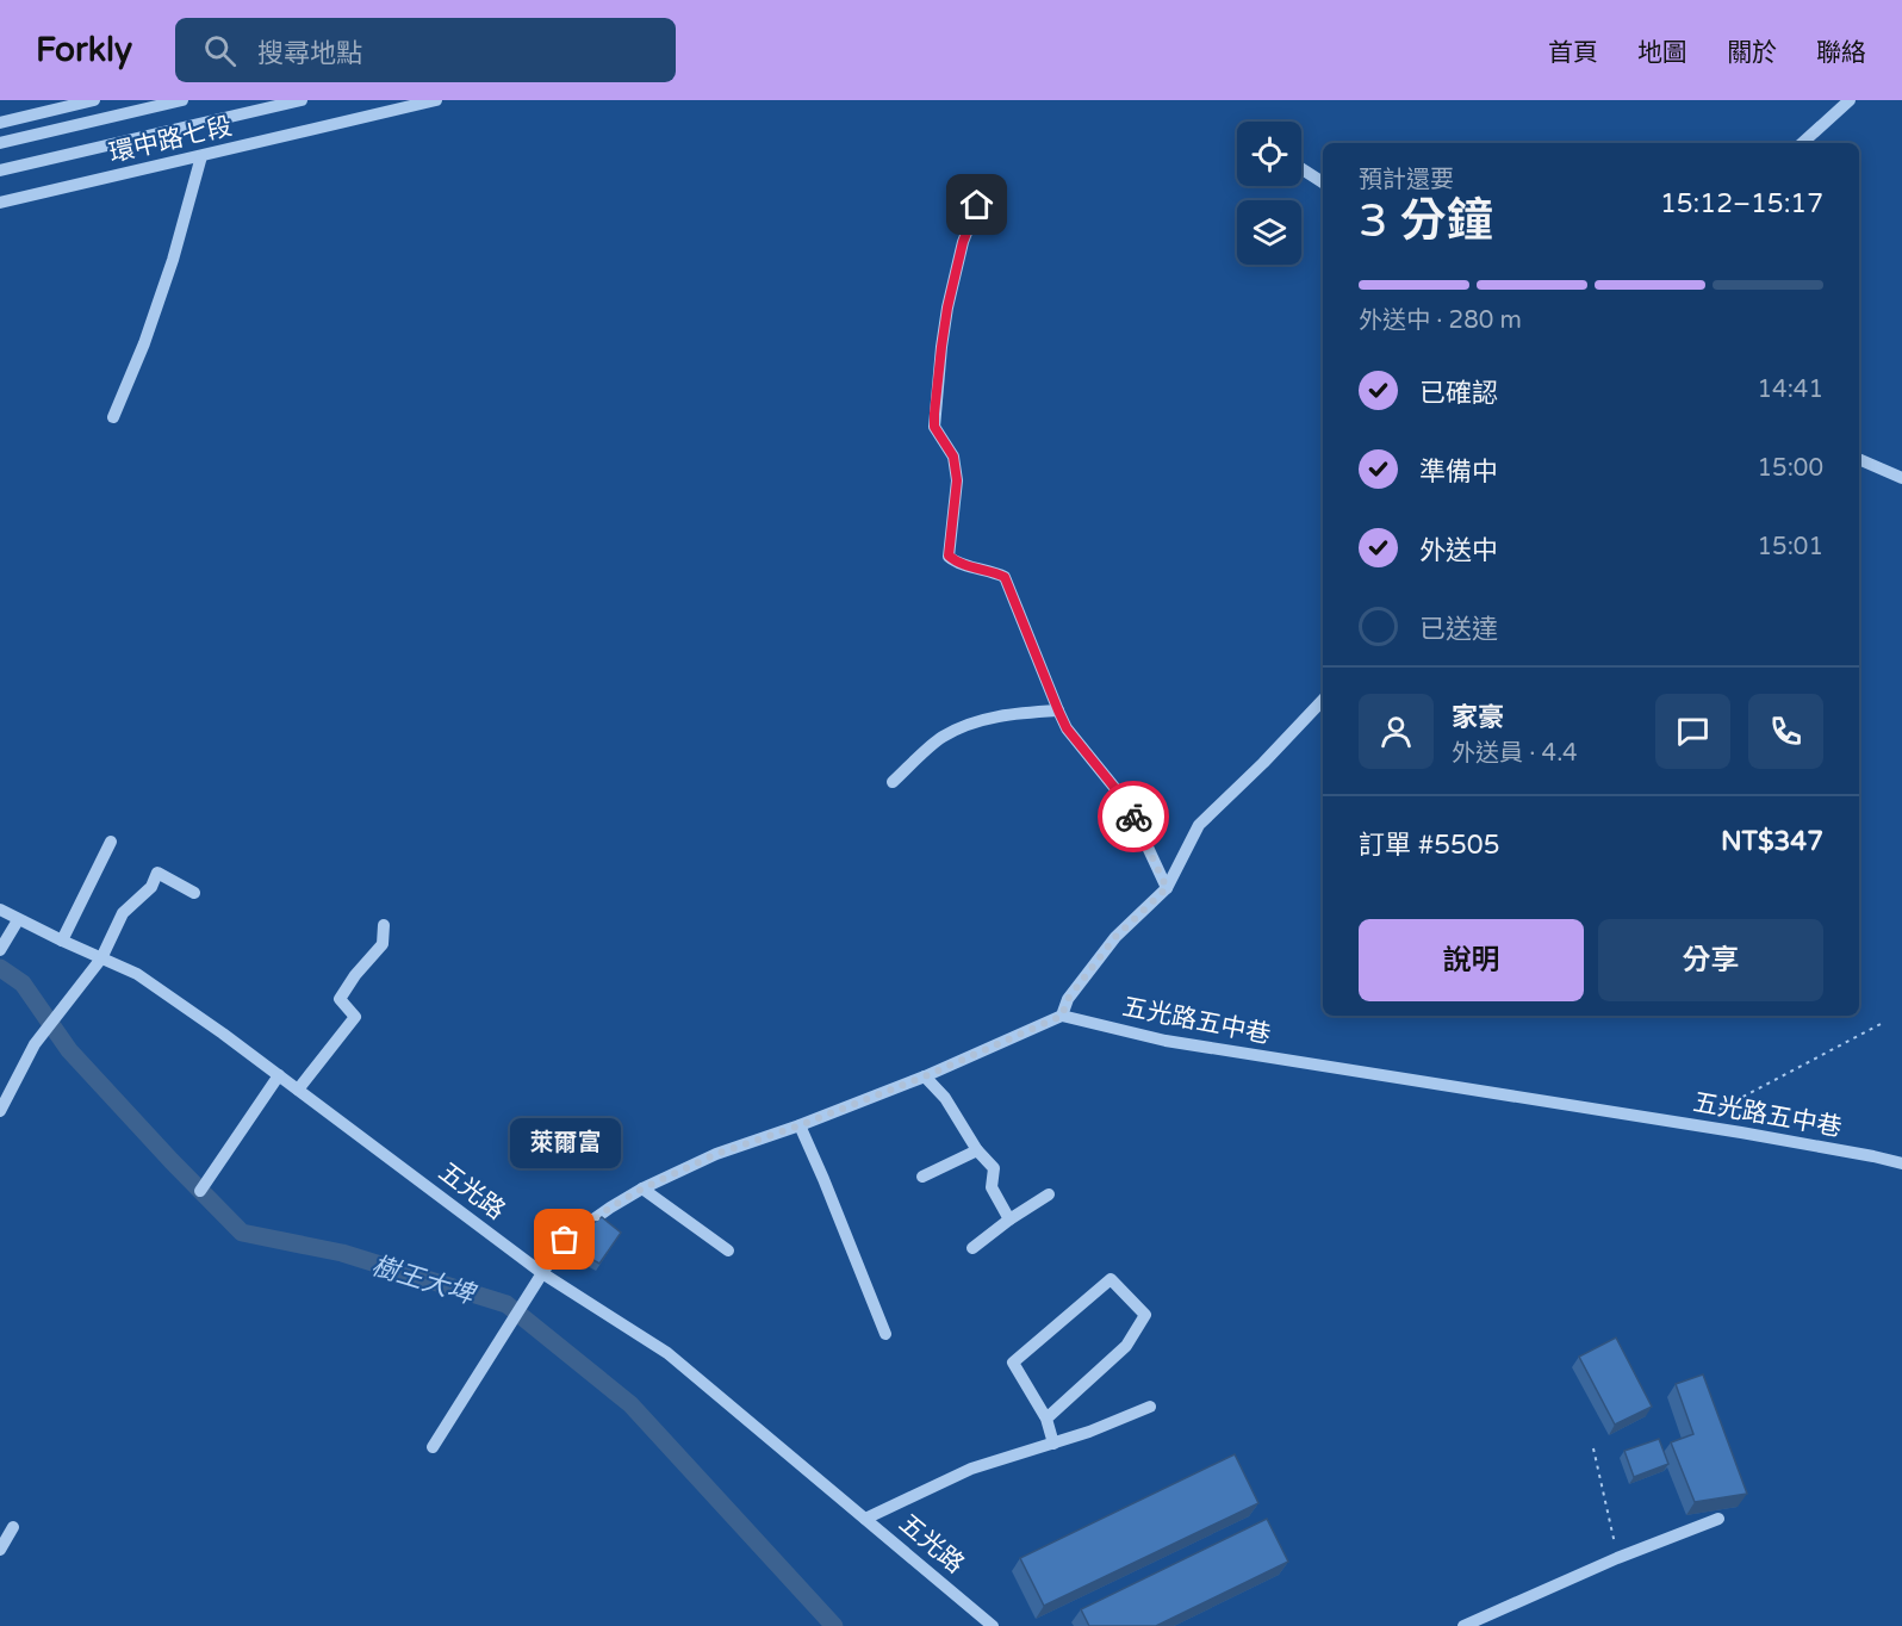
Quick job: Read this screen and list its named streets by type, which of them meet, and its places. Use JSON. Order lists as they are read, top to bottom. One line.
{"streets":{"street":["環中路七段","五光路五中巷","五光路"]},"water":["樹王大埤"],"places":["萊爾富"],"page":{"header":"Forkly","search":"搜尋地點","nav":["首頁","地圖","關於","聯絡"],"heading":["3 分鐘","預計還要","15:12–15:17"],"panel":["家豪","外送員 · 4.4","訂單 #5505","NT$347"],"bar":"外送中 · 280 m","list":[["已確認","14:41"],["準備中","15:00"],["外送中","15:01"],"已送達"],"buttons":["說明","分享"],"bubble":"萊爾富"}}
